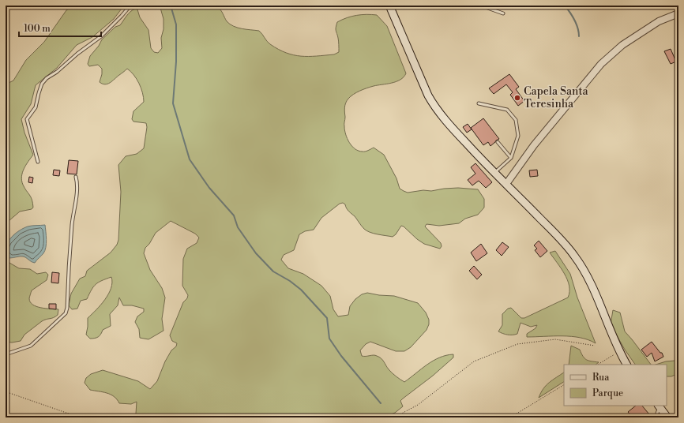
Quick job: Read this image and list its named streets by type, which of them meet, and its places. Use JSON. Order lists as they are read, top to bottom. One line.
{"places":["Capela Santa Teresinha"],"legend":["Rua","Parque"],"scale_bar":"100 m"}
